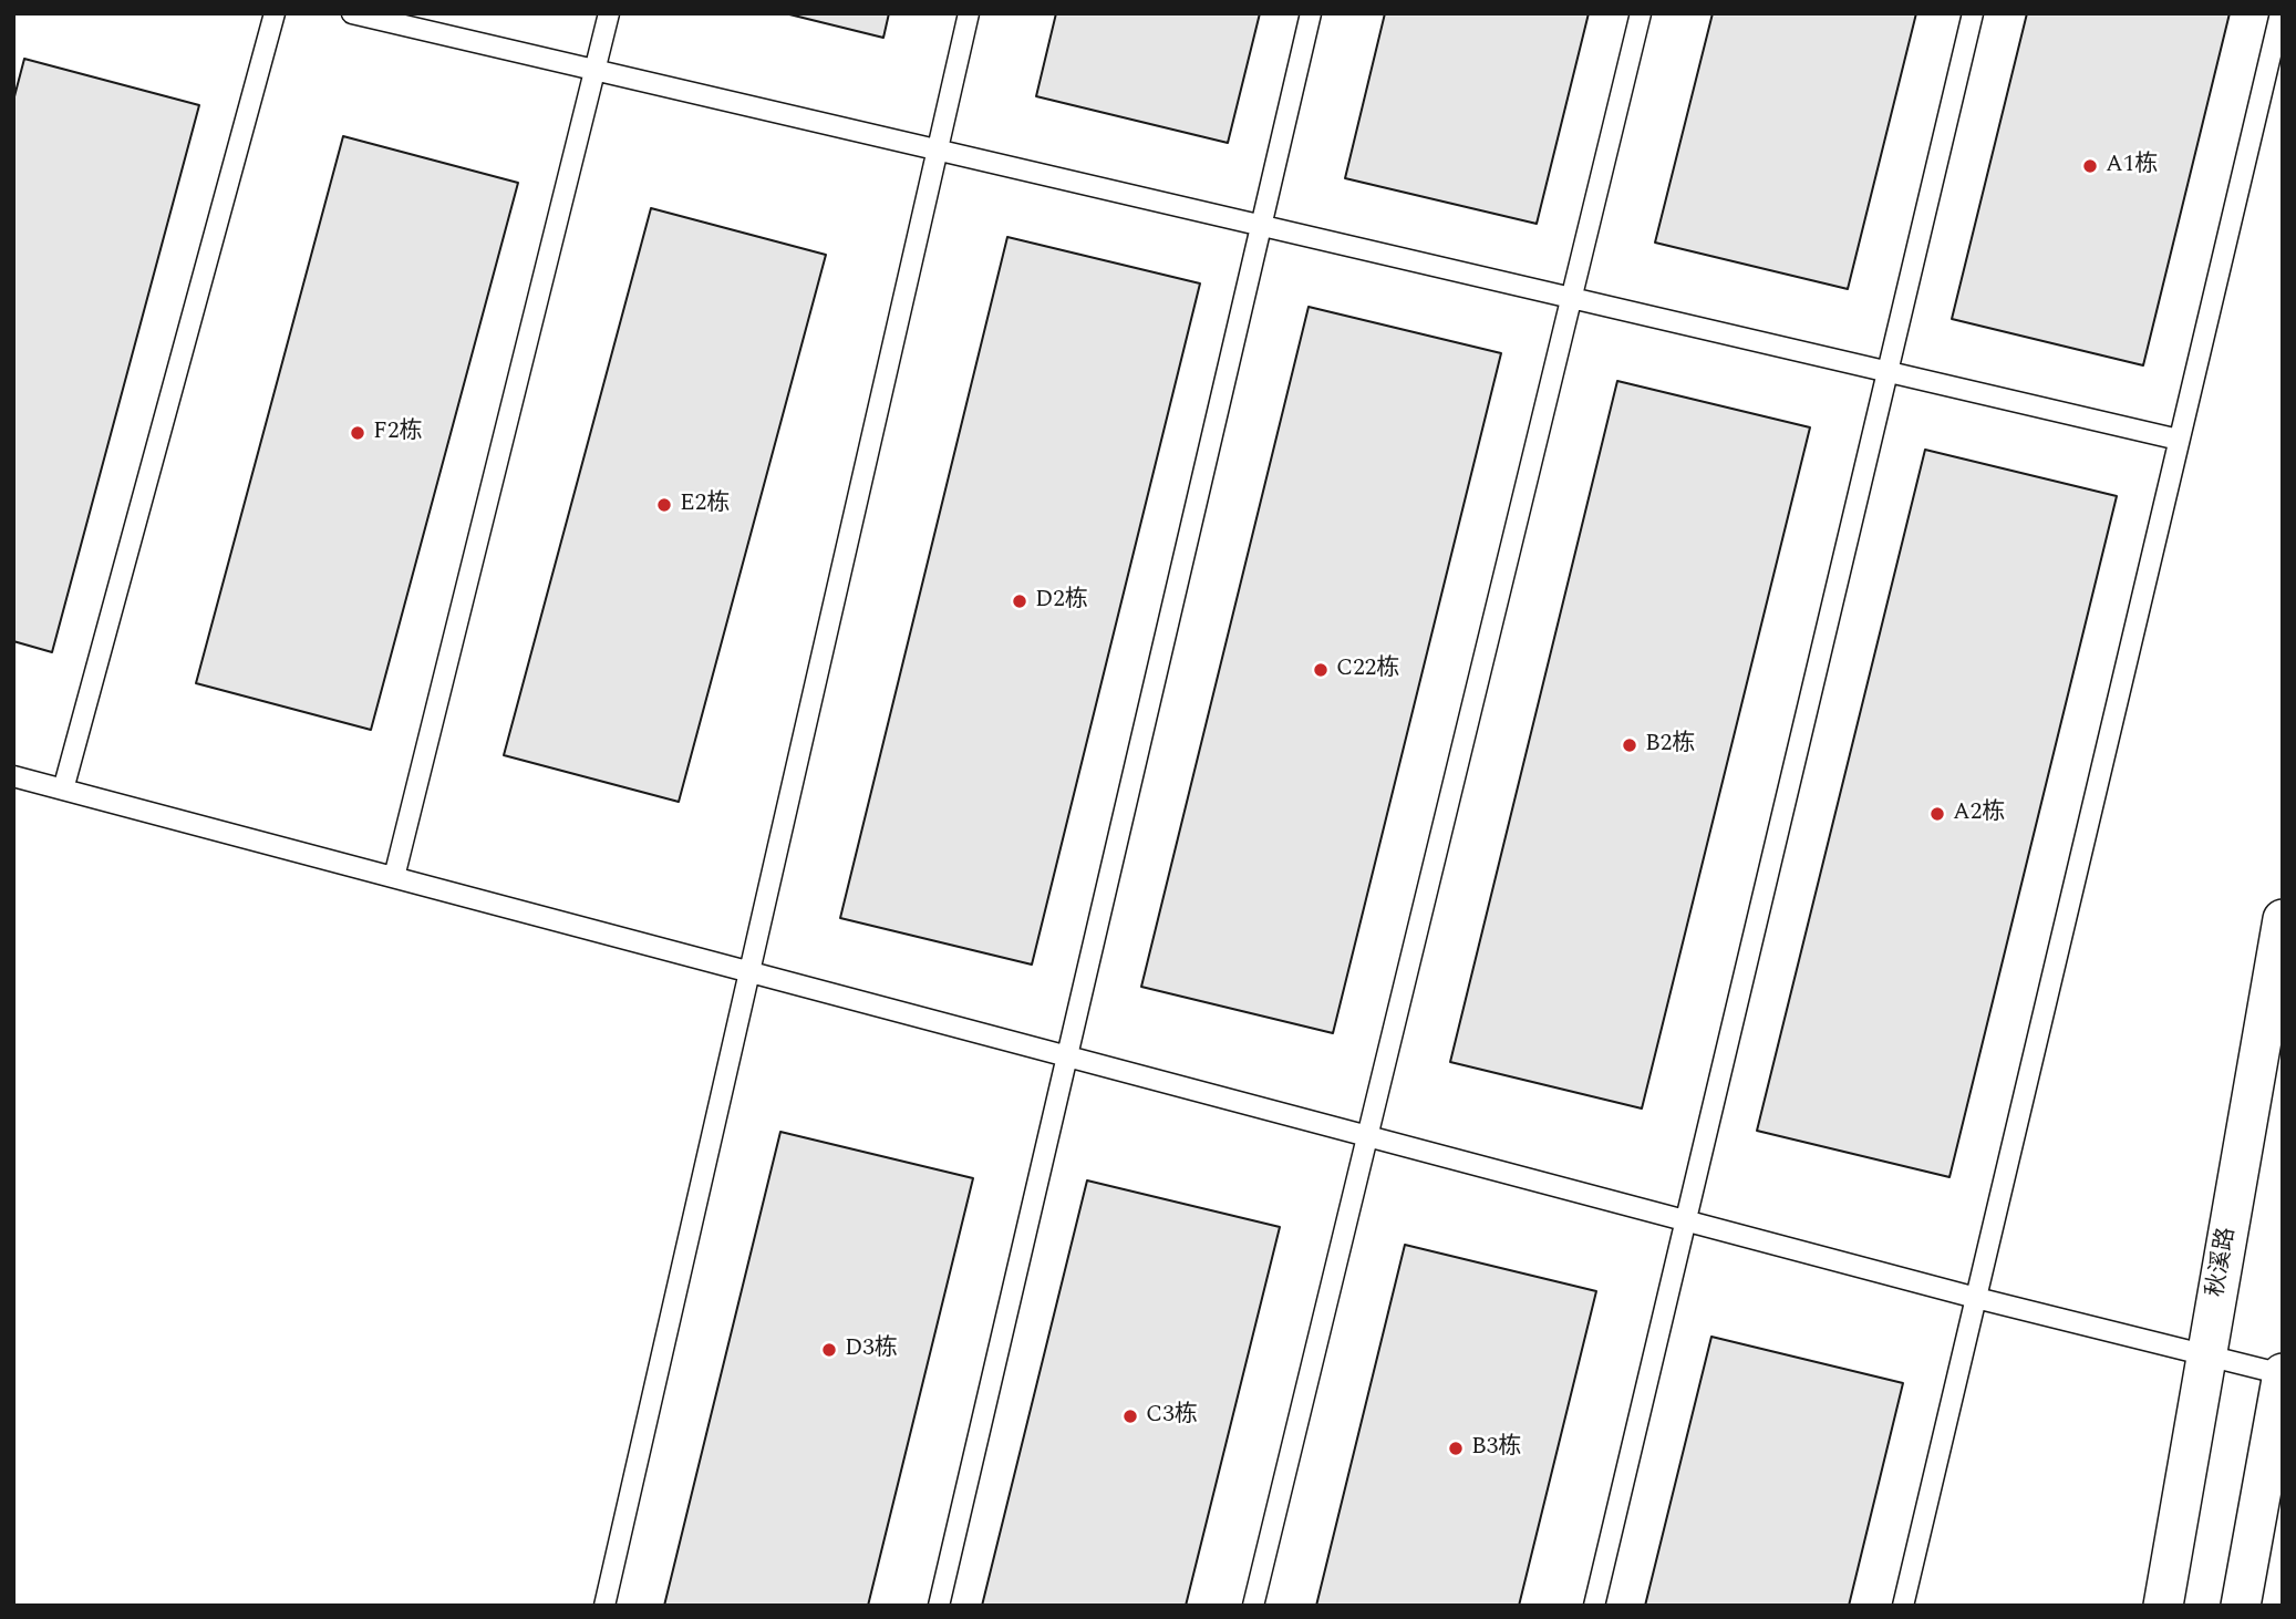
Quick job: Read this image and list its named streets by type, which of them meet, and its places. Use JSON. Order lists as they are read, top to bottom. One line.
{"streets":{"street":["秋溪路"]},"places":["A1栋","F2栋","E2栋","D2栋","C22栋","B2栋","A2栋","D3栋","C3栋","B3栋"]}
